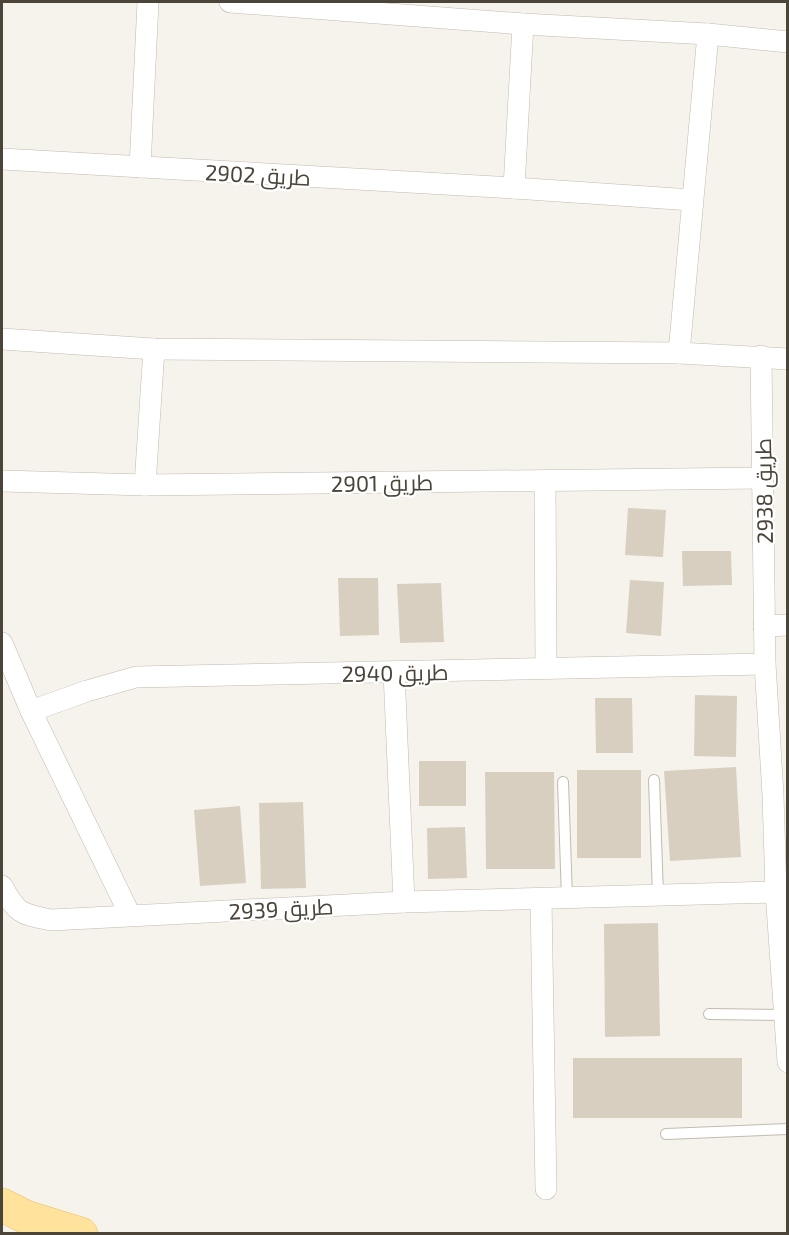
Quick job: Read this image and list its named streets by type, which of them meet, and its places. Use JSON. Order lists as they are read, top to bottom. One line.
{"streets":{"street":["طريق 2902","طريق 2901","طريق 2938","طريق 2940","طريق 2939"]},"crossings":[["طريق 2901","طريق 2938"],["طريق 2938","طريق 2940"],["طريق 2938","طريق 2939"]]}
